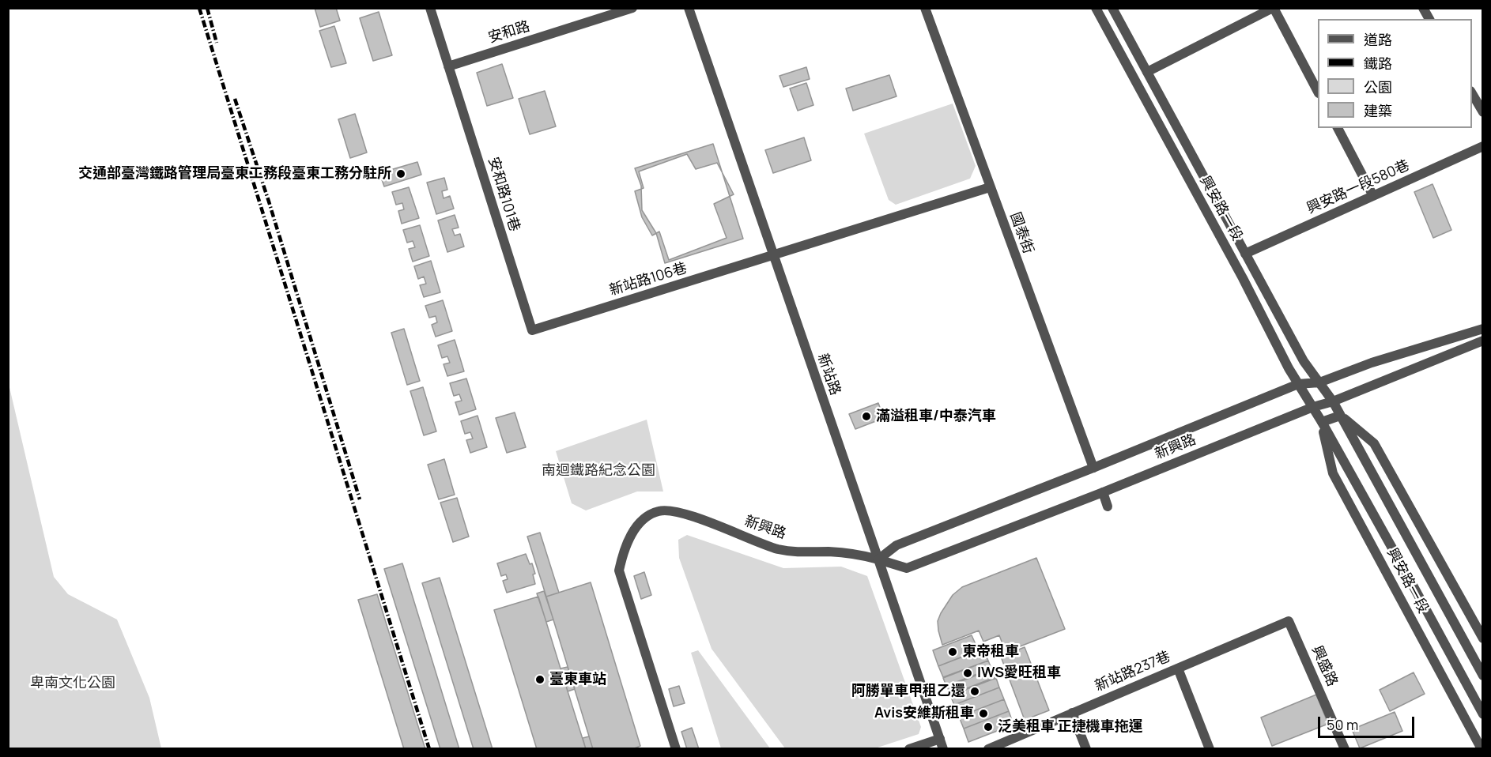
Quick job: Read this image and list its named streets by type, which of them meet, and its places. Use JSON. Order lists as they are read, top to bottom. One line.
{"streets":{"street":["安和路","興安路一段580巷","安和路101巷","興安路一段","國泰街","新站路106巷","新站路","新興路","興盛路","新站路237巷"]},"crossings":[["安和路","安和路101巷"],["興安路一段580巷","興安路一段"],["安和路101巷","新站路106巷"],["興安路一段","新興路"],["國泰街","新站路106巷"],["國泰街","新興路"],["新站路106巷","新站路"],["新站路","新興路"],["興盛路","新站路237巷"]],"parks":["南迴鐵路紀念公園","卑南文化公園"],"places":["交通部臺灣鐵路管理局臺東工務段臺東工務分駐所","滿溢租車/中泰汽車","東帝租車","IWS愛旺租車","臺東車站","阿勝單車甲租乙還","Avis安維斯租車","泛美租車 正捷機車拖運"],"legend":["道路","鐵路","公園","建築"],"scale_bar":"50 m"}
